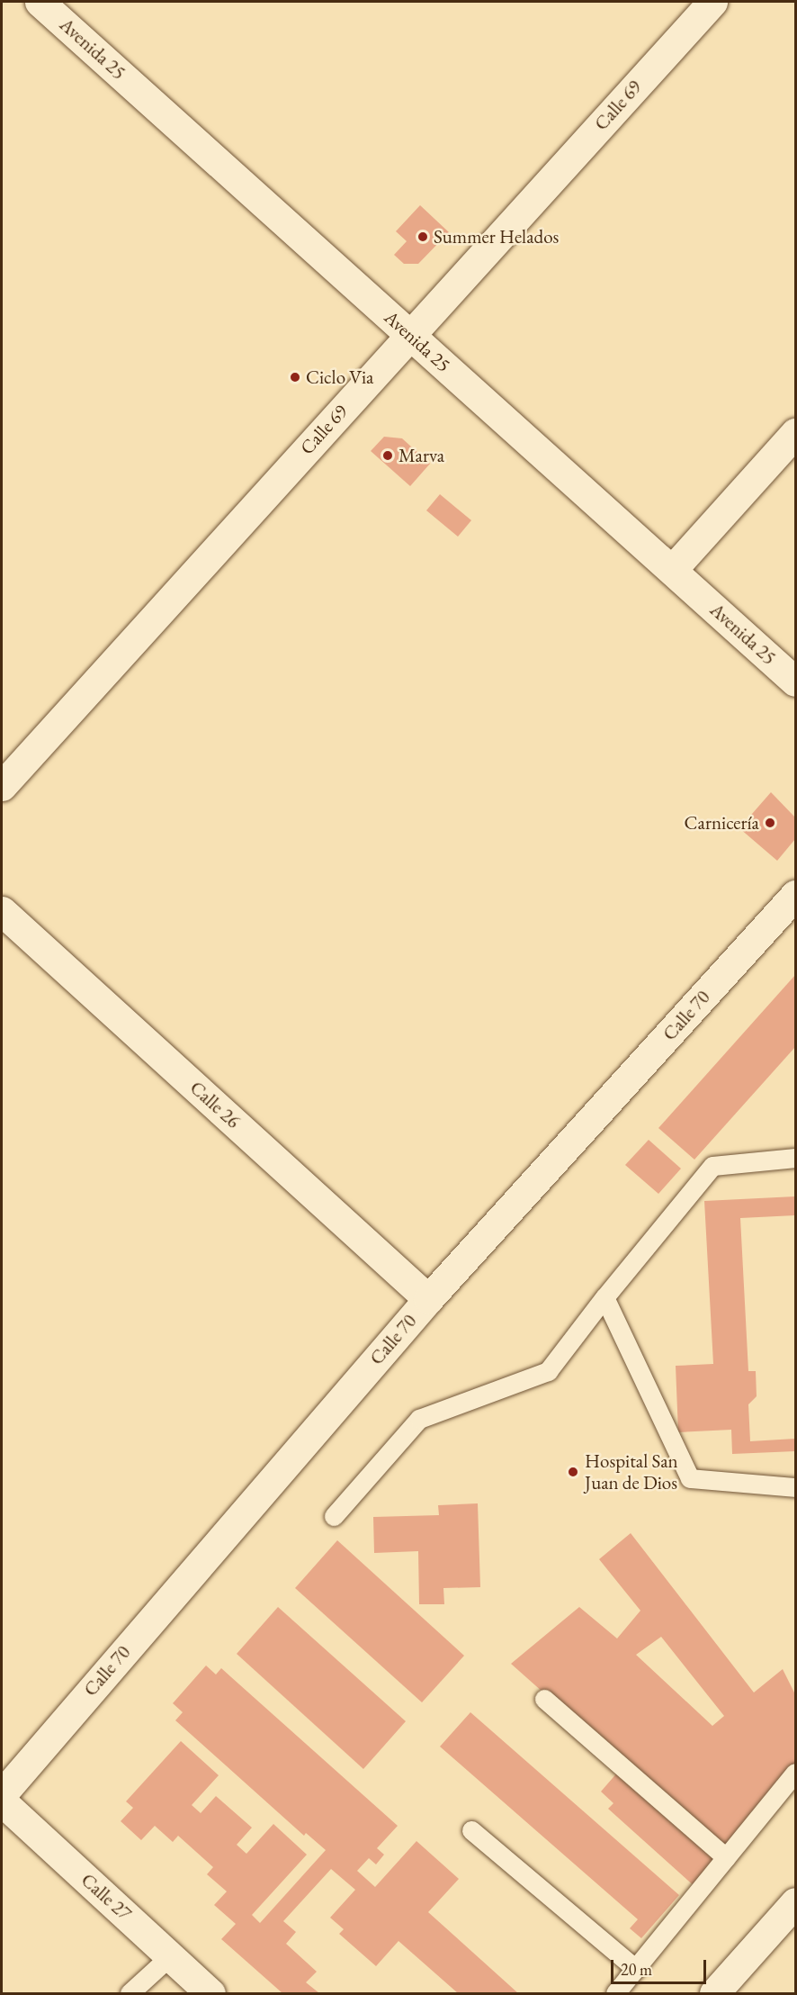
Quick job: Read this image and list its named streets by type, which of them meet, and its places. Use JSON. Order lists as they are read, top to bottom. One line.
{"streets":{"street":["Avenida 25","Calle 69","Calle 70","Calle 26","Calle 27"]},"crossings":[["Avenida 25","Calle 69"],["Calle 70","Calle 26"]],"places":["Summer Helados","Ciclo Via","Marva","Carnicería","Hospital San Juan de Dios"],"scale_bar":"20 m"}
